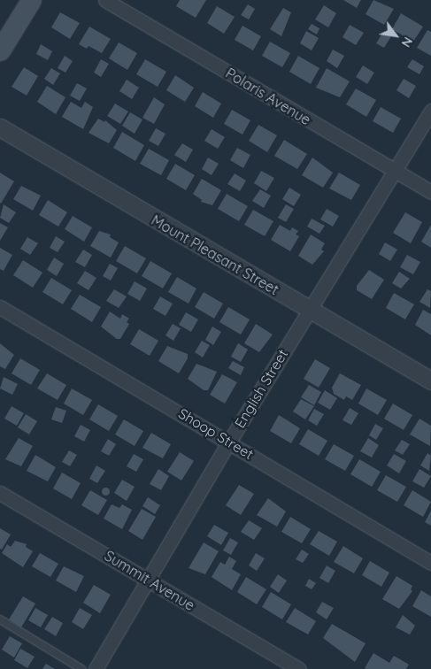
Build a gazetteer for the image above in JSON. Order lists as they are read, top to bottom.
{
  "streets": {
    "street": [
      "Polaris Avenue",
      "Mount Pleasant Street",
      "English Street",
      "Shoop Street",
      "Summit Avenue"
    ]
  },
  "crossings": [
    ["Polaris Avenue", "English Street"],
    ["Mount Pleasant Street", "English Street"],
    ["English Street", "Shoop Street"],
    ["English Street", "Summit Avenue"]
  ],
  "north": "bottom right"
}
